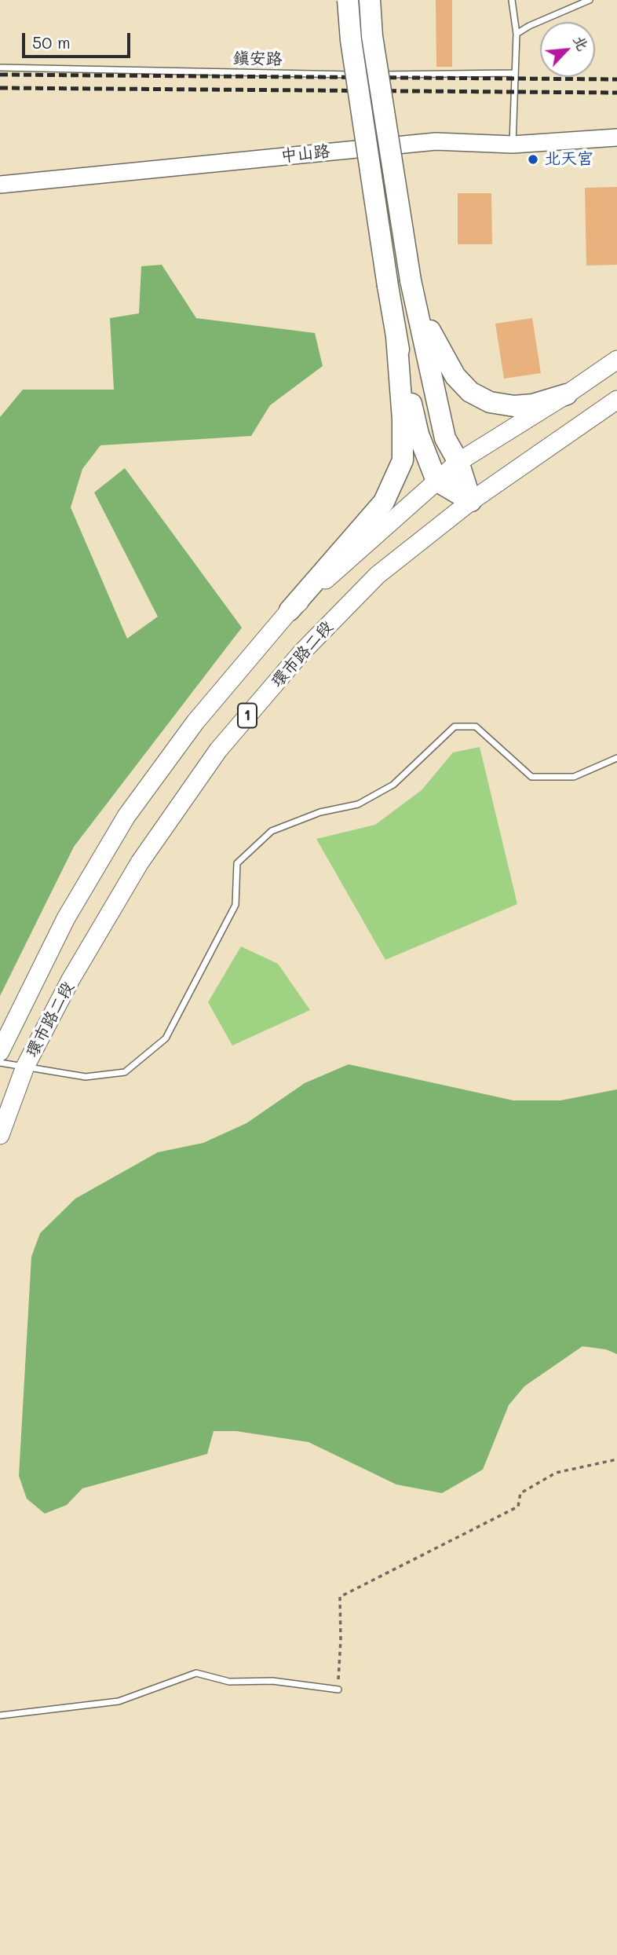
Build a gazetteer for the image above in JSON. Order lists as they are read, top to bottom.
{
  "streets": {
    "main road": ["環市路二段", "1"],
    "street": ["中山路"],
    "lane": ["鎮安路"]
  },
  "places": ["北天宮"],
  "scale_bar": "50 m",
  "north": "top right"
}
